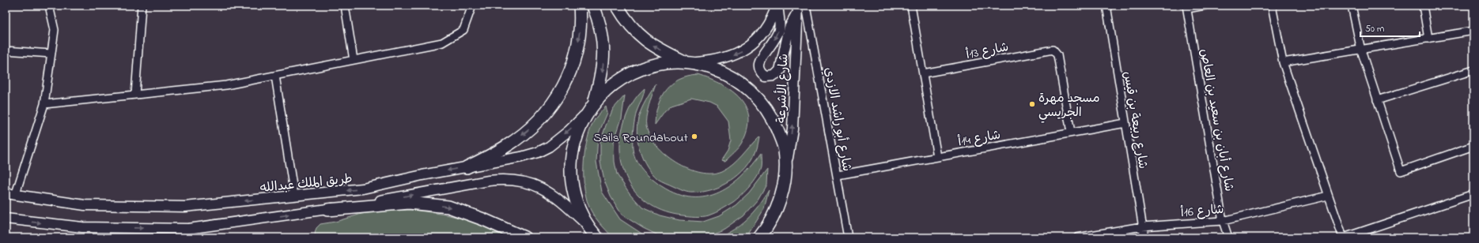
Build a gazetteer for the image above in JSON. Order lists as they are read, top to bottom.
{
  "streets": {
    "street": [
      "شارع 13أ",
      "شارع الأشرعة",
      "شارع أبو راشد الازدي",
      "شارع ربيعة بن قيس",
      "شارع أبان بن سعيد بن العاص",
      "شارع 14أ",
      "طريق الملك عبدالله",
      "شارع 16أ"
    ]
  },
  "crossings": [
    ["شارع 13أ", "شارع 14أ"],
    ["شارع أبو راشد الازدي", "شارع 14أ"],
    ["شارع ربيعة بن قيس", "شارع 14أ"],
    ["شارع ربيعة بن قيس", "شارع 16أ"],
    ["شارع أبان بن سعيد بن العاص", "شارع 16أ"]
  ],
  "one_way": ["شارع الأشرعة"],
  "places": ["مسجد مهرة الجريسي", "Sails Roundabout"],
  "scale_bar": "50 m"
}
